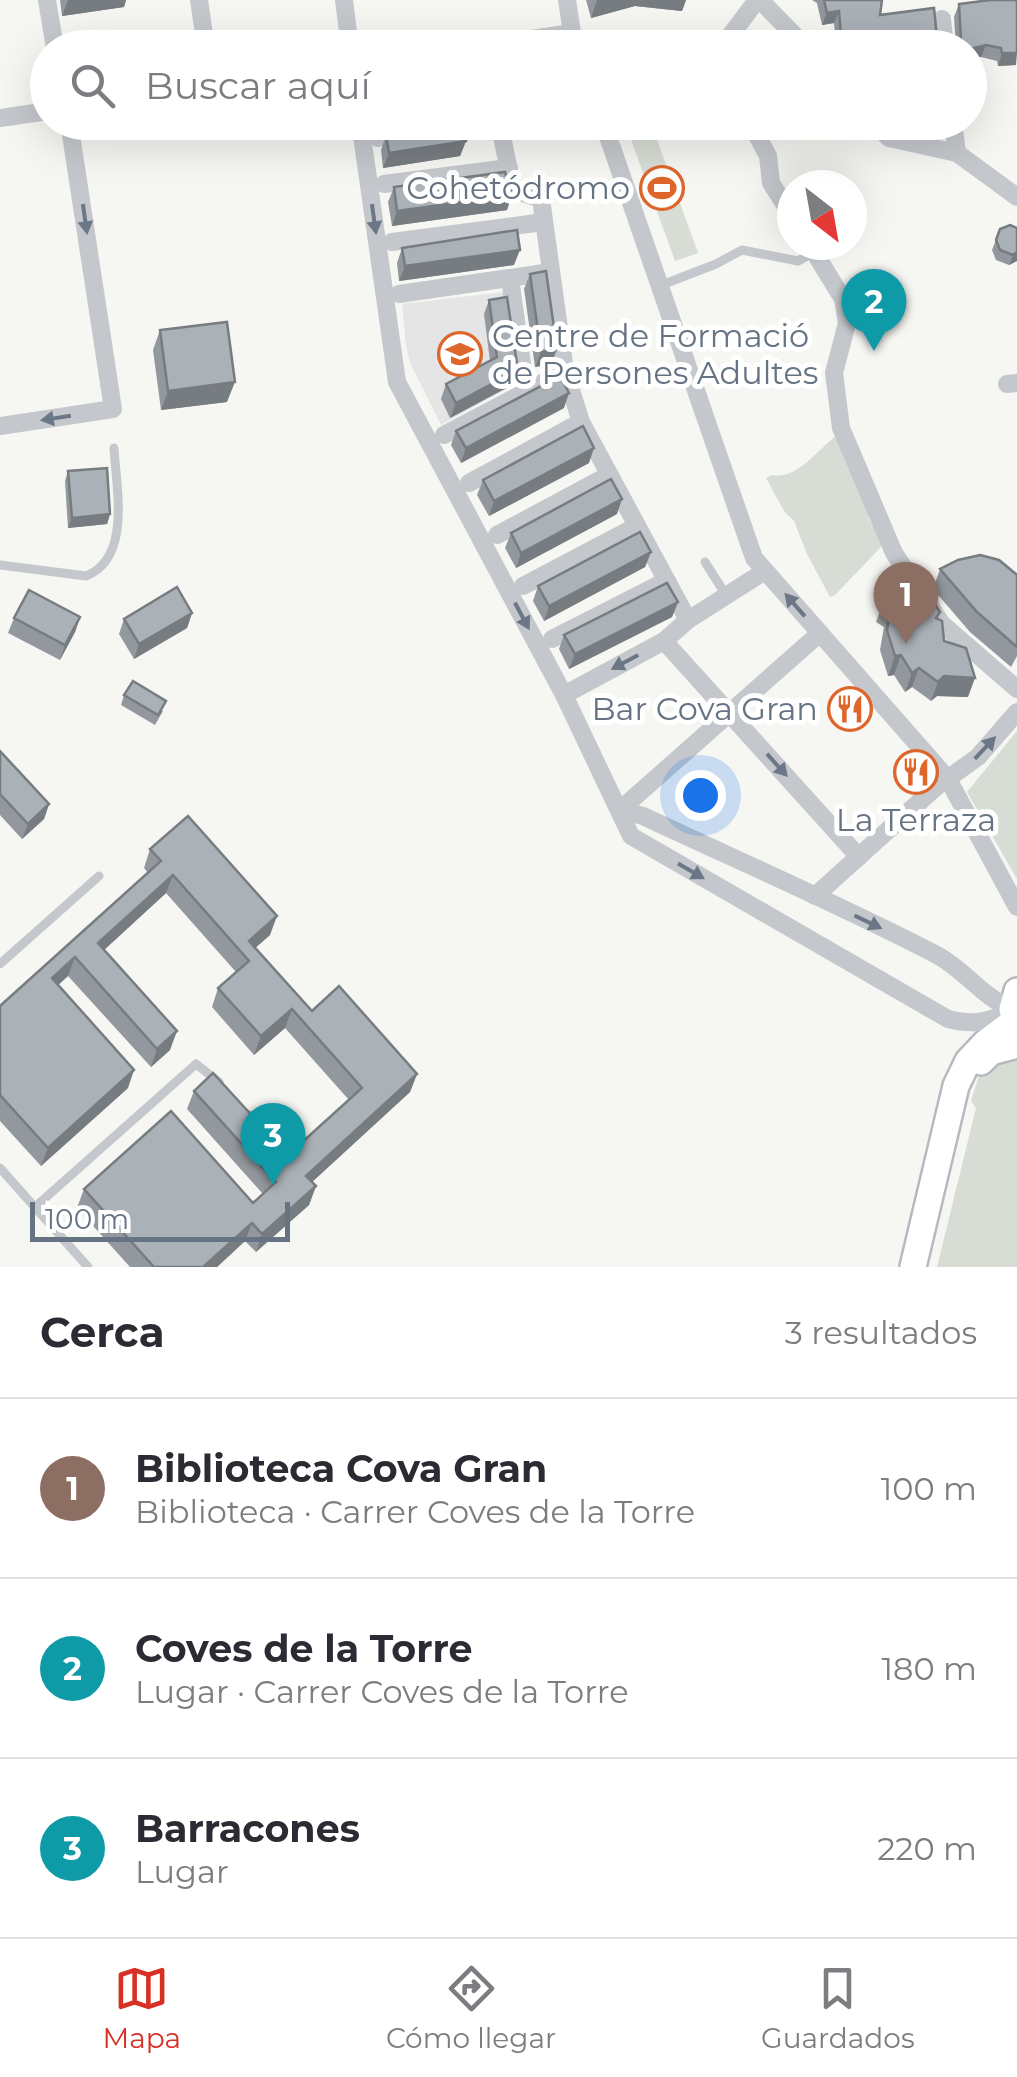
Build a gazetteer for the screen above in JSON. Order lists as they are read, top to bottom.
{
  "places": {
    "sports": ["Cohetódromo"],
    "school or university": ["Centre de Formació de Persones Adultes"],
    "restaurant": ["Bar Cova Gran", "La Terraza"]
  },
  "scale_bar": "100 m",
  "north": "bottom right",
  "page": {
    "search": "Buscar aquí",
    "pins": ["2", "1", "3"],
    "scale": "100 m",
    "heading": ["Cerca", "3 resultados"],
    "list": [
      {
        "mark": "1",
        "name": "Biblioteca Cova Gran",
        "note": "Biblioteca · Carrer Coves de la Torre",
        "value": "100 m"
      },
      {
        "mark": "2",
        "name": "Coves de la Torre",
        "note": "Lugar · Carrer Coves de la Torre",
        "value": "180 m"
      },
      {
        "mark": "3",
        "name": "Barracones",
        "note": "Lugar",
        "value": "220 m"
      }
    ],
    "nav": ["Mapa", "Cómo llegar", "Guardados"]
  }
}
